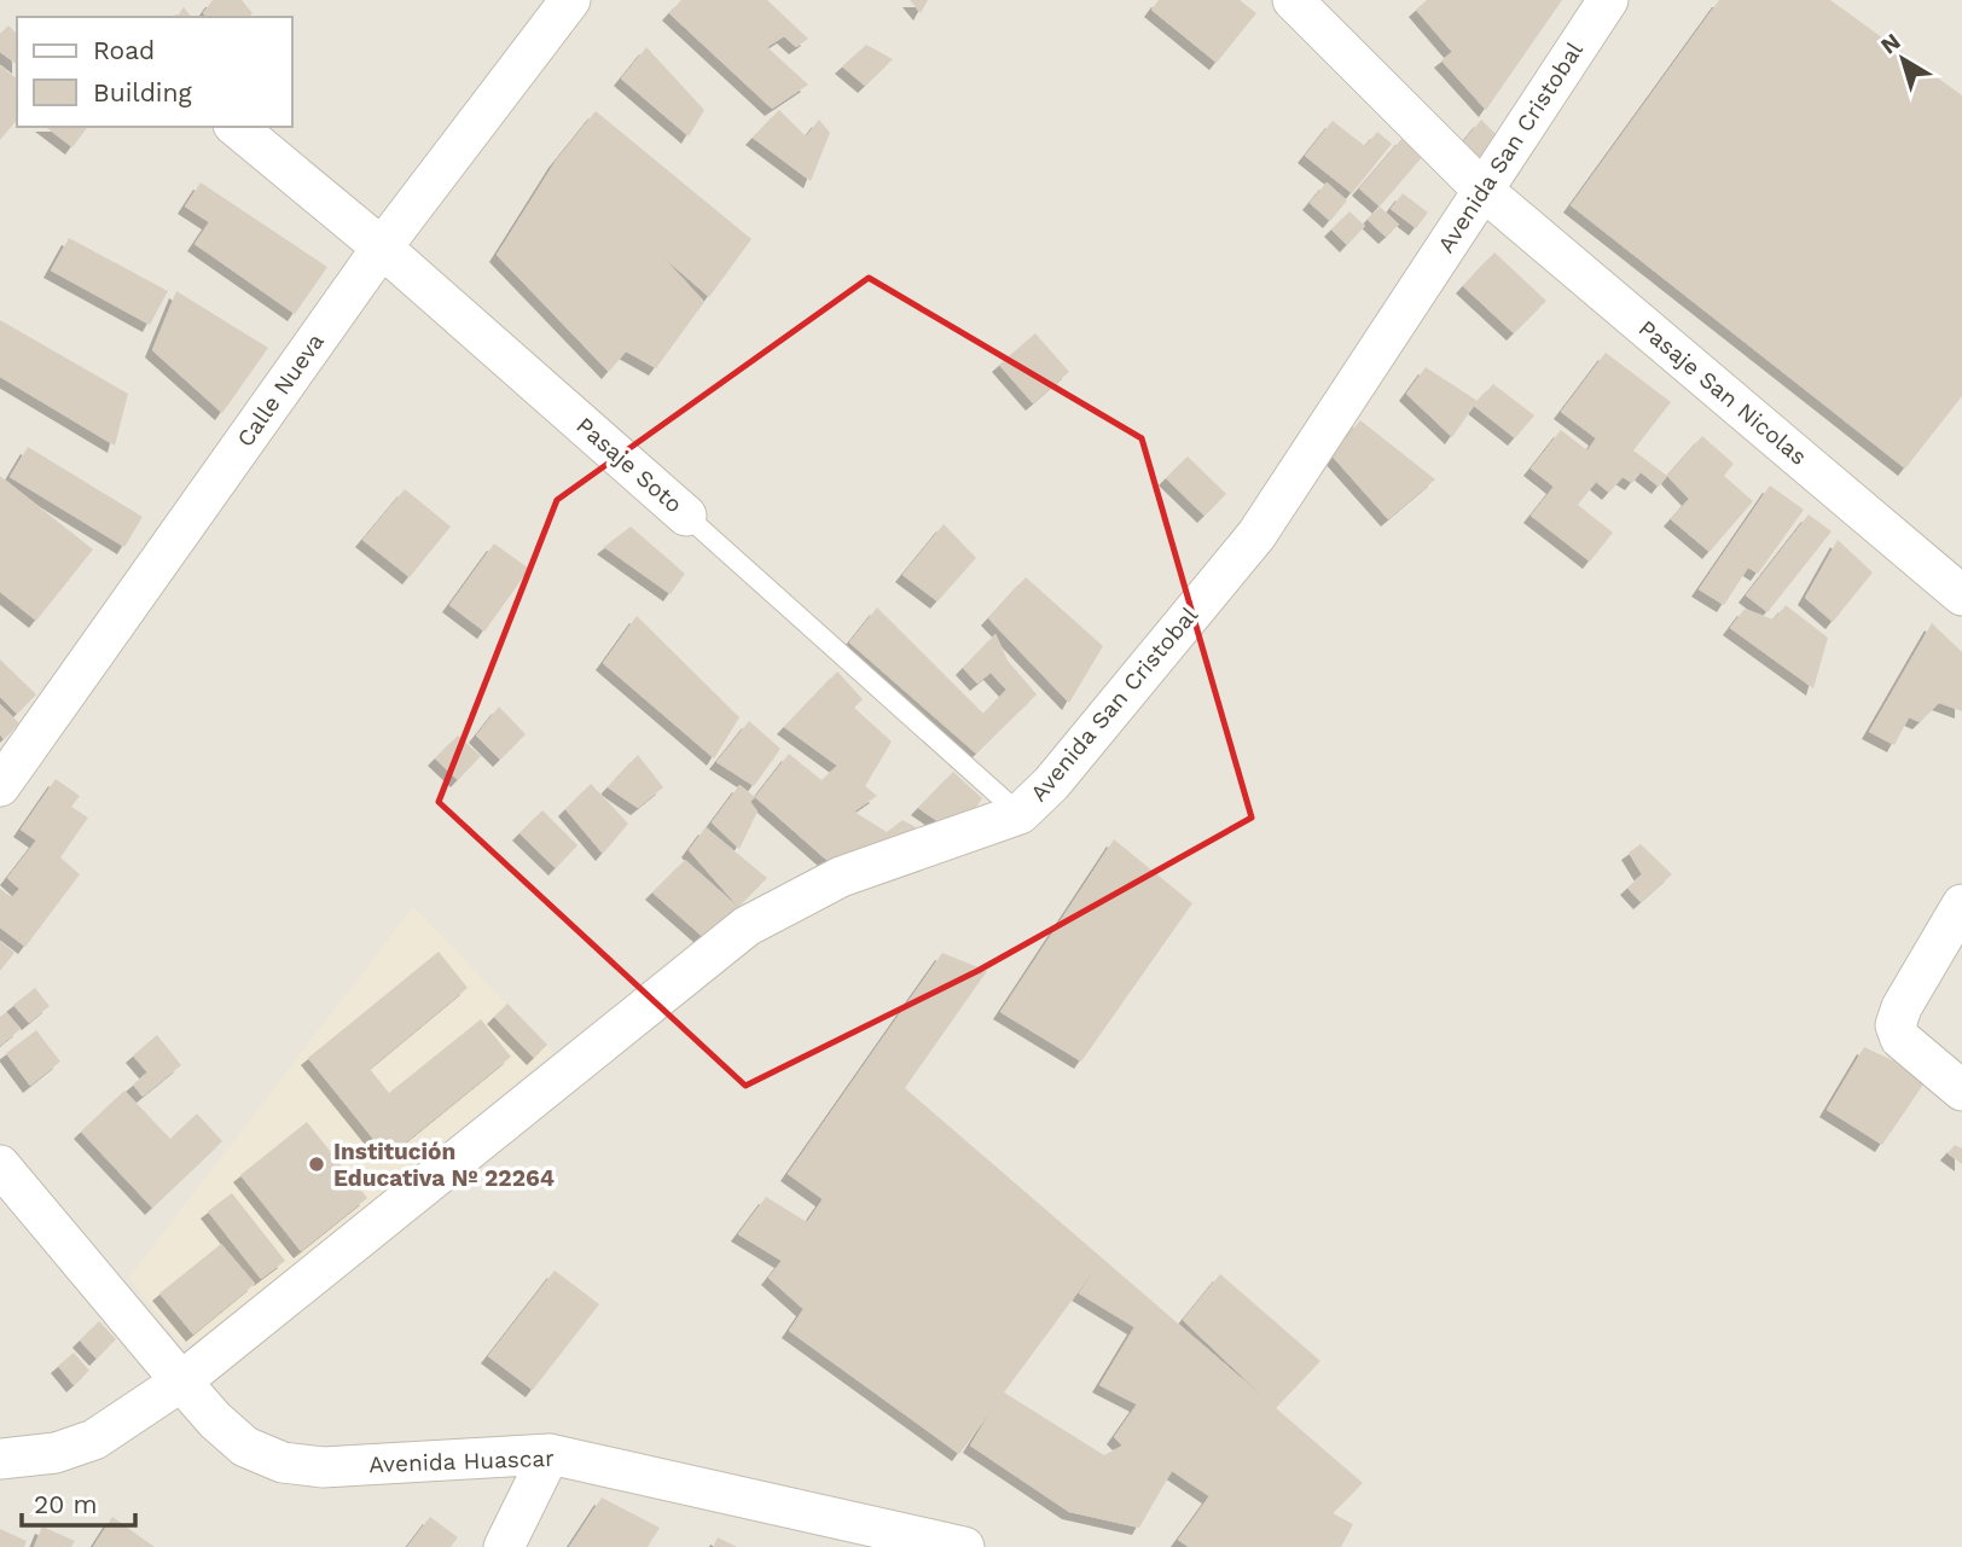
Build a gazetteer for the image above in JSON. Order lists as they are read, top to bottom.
{
  "streets": {
    "street": [
      "Avenida San Cristobal",
      "Calle Nueva",
      "Pasaje San Nicolas",
      "Pasaje Soto",
      "Avenida Huascar"
    ]
  },
  "crossings": [
    ["Avenida San Cristobal", "Pasaje San Nicolas"],
    ["Avenida San Cristobal", "Pasaje Soto"],
    ["Avenida San Cristobal", "Avenida Huascar"],
    ["Calle Nueva", "Pasaje Soto"]
  ],
  "places": ["Institución Educativa Nº 22264"],
  "legend": ["Road", "Building"],
  "scale_bar": "20 m",
  "north": "top left"
}
